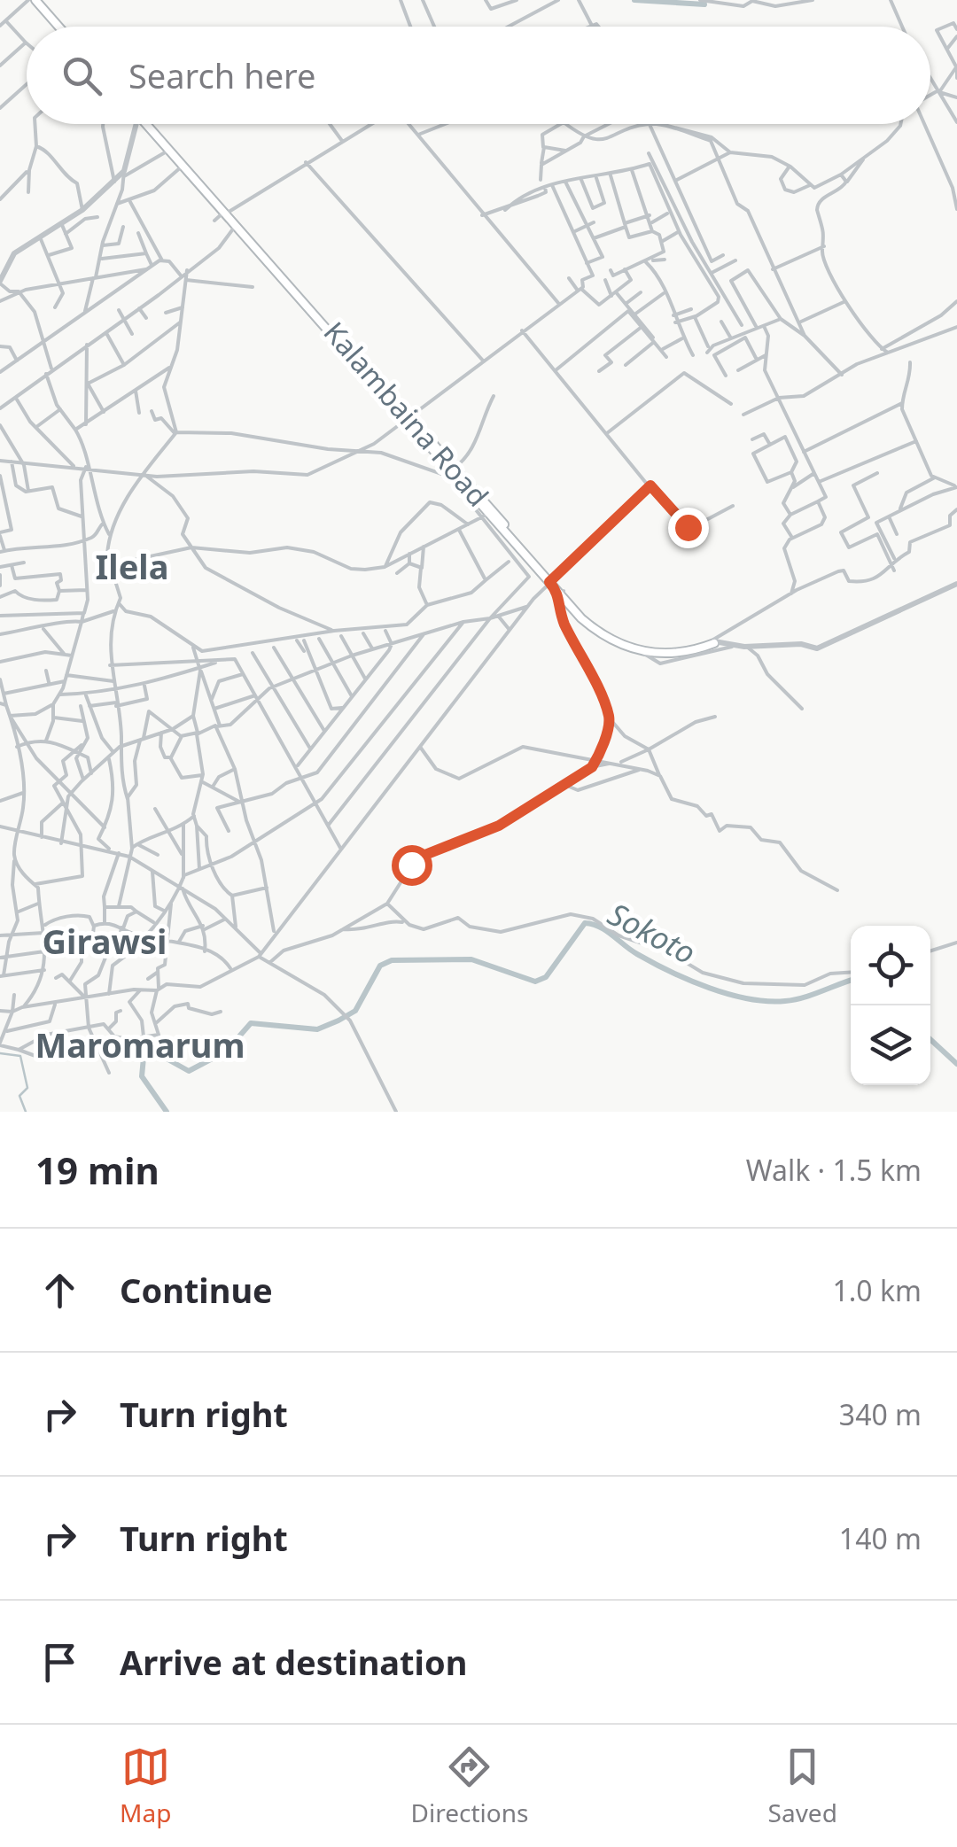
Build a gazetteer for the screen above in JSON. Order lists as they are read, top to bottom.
{
  "streets": {
    "main road": ["Kalambaina Road"]
  },
  "districts": ["Ilela", "Girawsi", "Maromarum"],
  "water": ["Sokoto"],
  "page": {
    "search": "Search here",
    "heading": ["19 min", "Walk · 1.5 km"],
    "list": [
      ["Continue", "1.0 km"],
      ["Turn right", "340 m"],
      ["Turn right", "140 m"],
      "Arrive at destination"
    ],
    "nav": ["Map", "Directions", "Saved"]
  }
}
